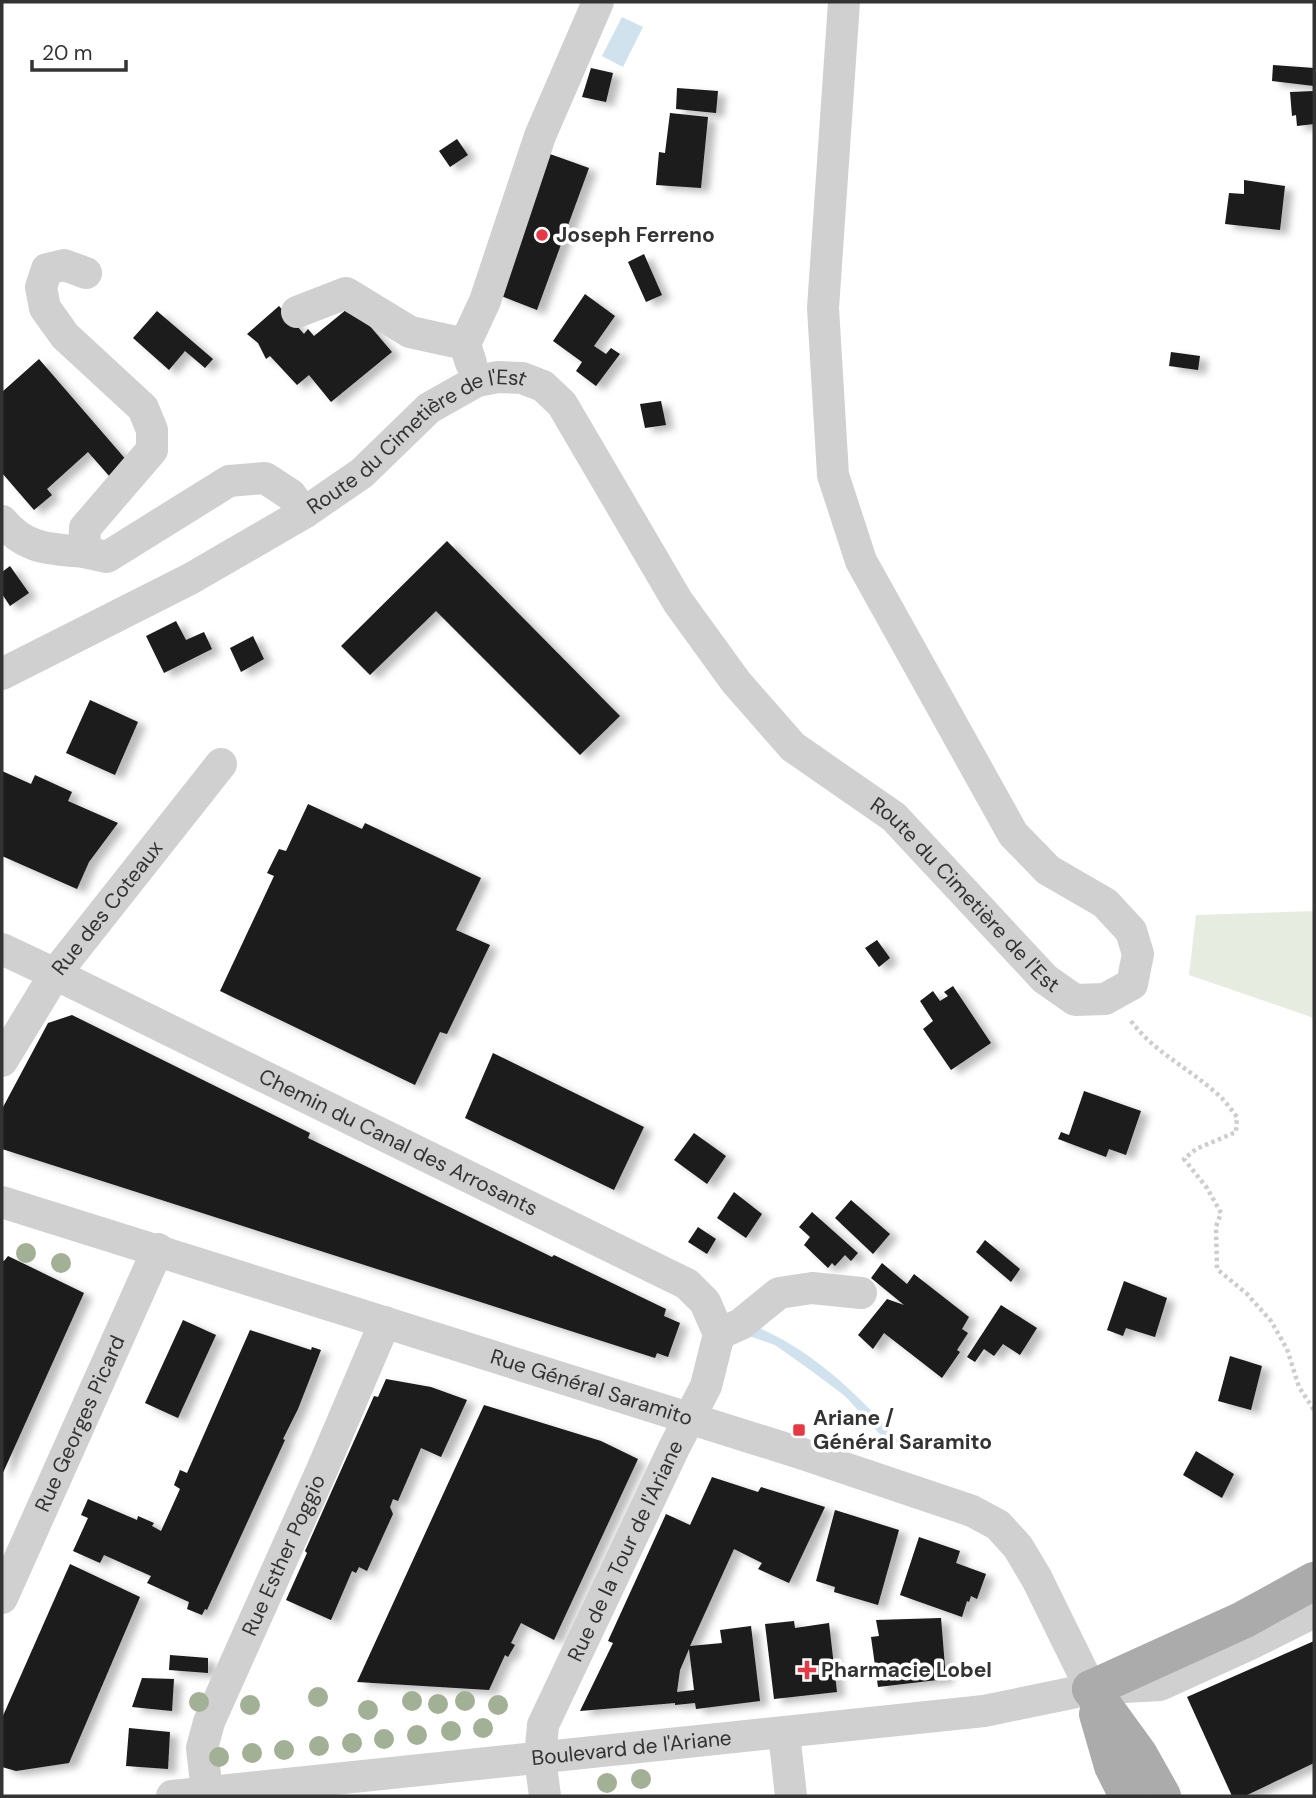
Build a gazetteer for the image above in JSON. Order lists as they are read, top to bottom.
{
  "streets": {
    "street": [
      "Route du Cimetière de l'Est",
      "Rue des Coteaux",
      "Chemin du Canal des Arrosants",
      "Rue Général Saramito",
      "Rue Georges Picard",
      "Rue de la Tour de l'Ariane",
      "Rue Esther Poggio",
      "Boulevard de l'Ariane"
    ]
  },
  "crossings": [
    ["Rue des Coteaux", "Chemin du Canal des Arrosants"],
    ["Chemin du Canal des Arrosants", "Rue de la Tour de l'Ariane"],
    ["Rue Général Saramito", "Rue Georges Picard"],
    ["Rue Général Saramito", "Rue de la Tour de l'Ariane"],
    ["Rue Général Saramito", "Rue Esther Poggio"],
    ["Rue Général Saramito", "Boulevard de l'Ariane"],
    ["Rue de la Tour de l'Ariane", "Boulevard de l'Ariane"],
    ["Rue Esther Poggio", "Boulevard de l'Ariane"]
  ],
  "places": {
    "other": ["Joseph Ferreno"],
    "transit": ["Ariane / Général Saramito"],
    "health": ["Pharmacie Lobel"]
  },
  "scale_bar": "20 m"
}
